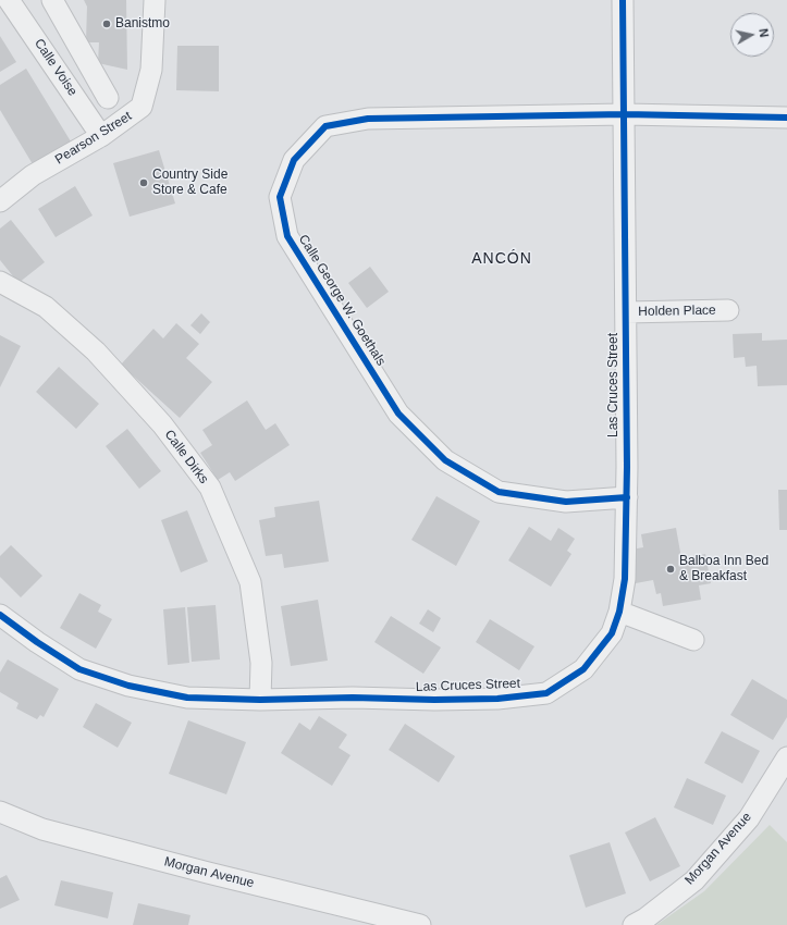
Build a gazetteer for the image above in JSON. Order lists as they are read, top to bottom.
{
  "streets": {
    "street": [
      "Calle Voise",
      "Pearson Street",
      "Calle George W. Goethals",
      "Holden Place",
      "Las Cruces Street",
      "Calle Dirks",
      "Morgan Avenue"
    ]
  },
  "crossings": [
    ["Calle Voise", "Pearson Street"],
    ["Calle George W. Goethals", "Las Cruces Street"],
    ["Holden Place", "Las Cruces Street"],
    ["Las Cruces Street", "Calle Dirks"]
  ],
  "districts": ["ANCÓN"],
  "places": ["Banistmo", "Country Side Store & Cafe", "Balboa Inn Bed & Breakfast"],
  "north": "right"
}
